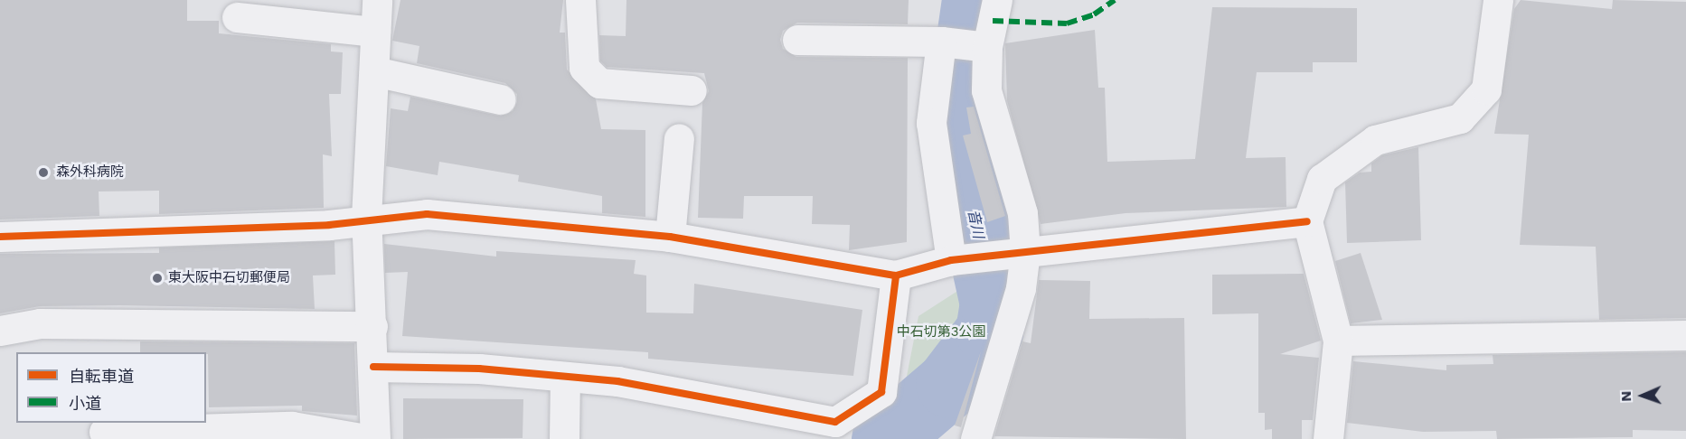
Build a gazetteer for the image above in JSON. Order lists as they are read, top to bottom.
{
  "water": ["音川"],
  "parks": ["中石切第3公園"],
  "places": ["森外科病院", "東大阪中石切郵便局"],
  "legend": ["自転車道", "小道"],
  "north": "left"
}
